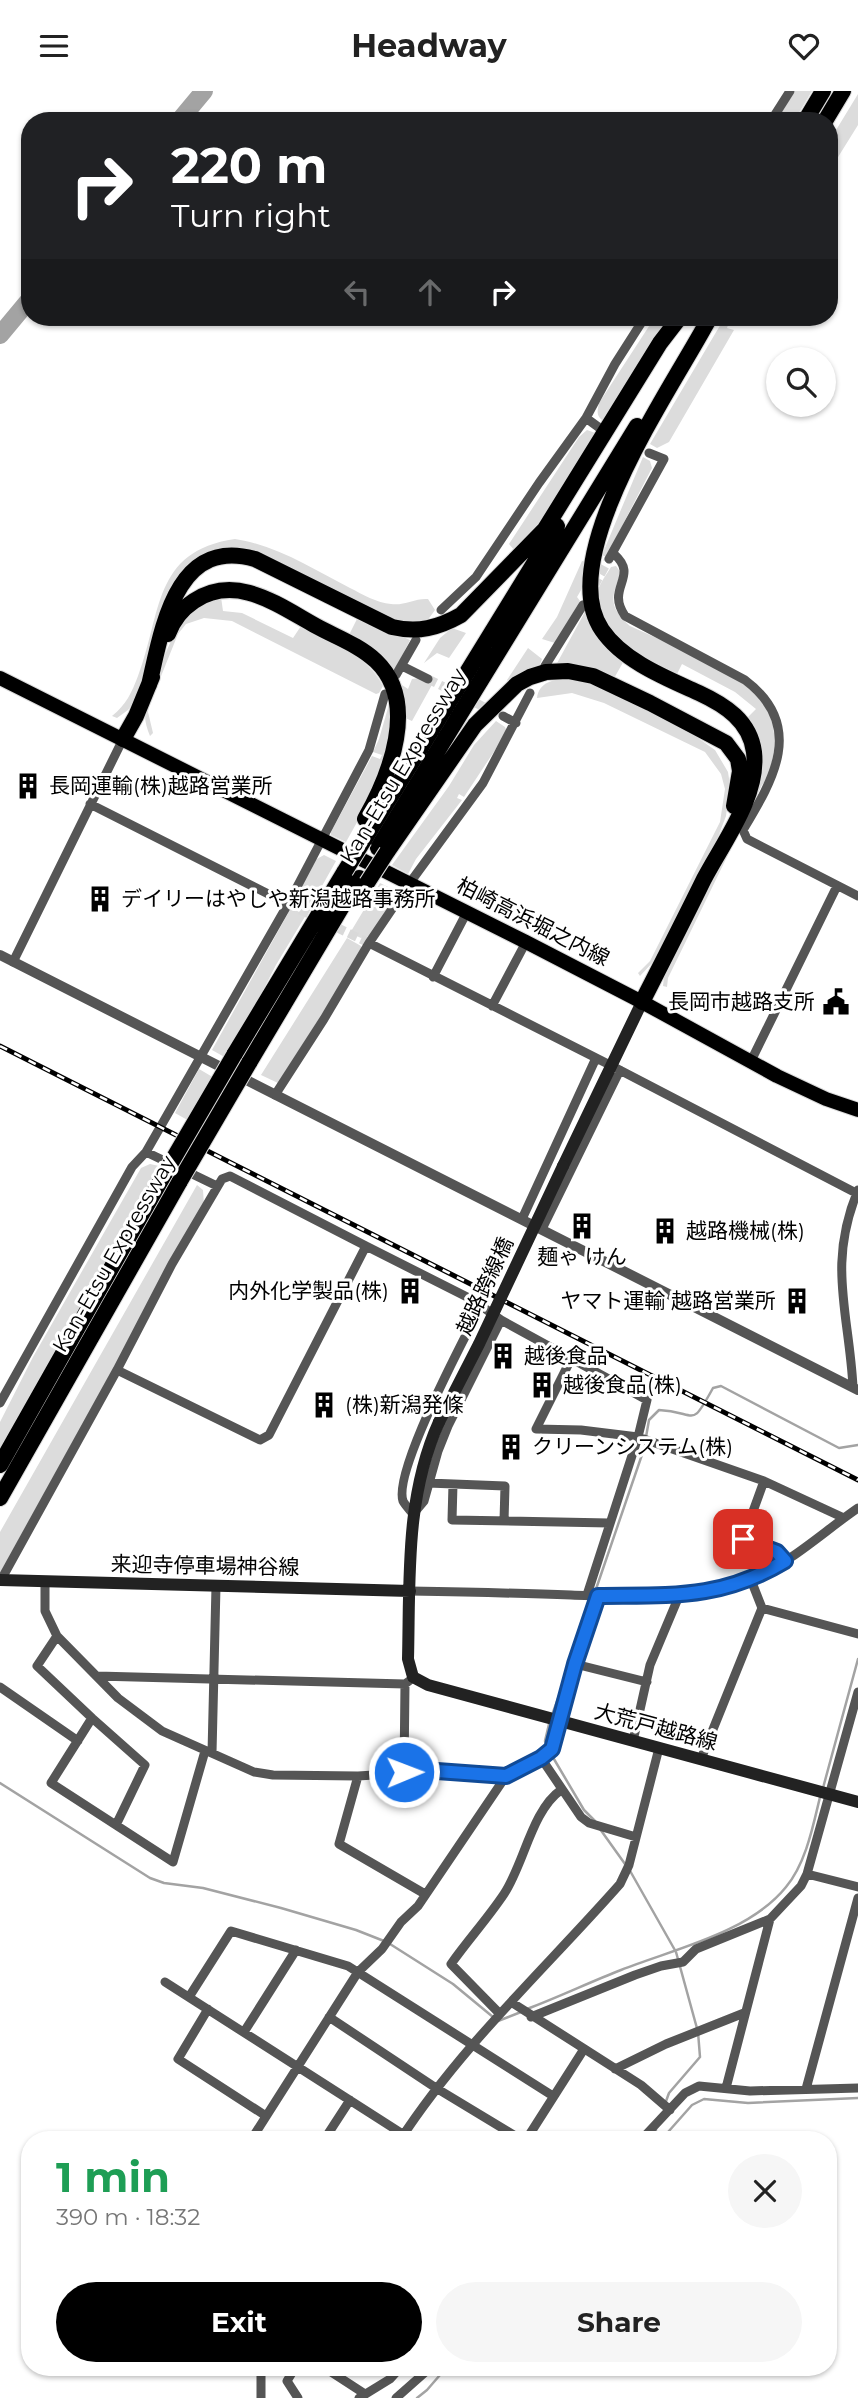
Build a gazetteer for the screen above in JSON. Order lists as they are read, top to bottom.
{
  "streets": {
    "highway": ["Kan-Etsu Expressway"],
    "main road": [
      "柏崎高浜堀之内線",
      "越路跨線橋",
      "来迎寺停車場神谷線",
      "大荒戸越路線"
    ]
  },
  "places": {
    "building": [
      "長岡運輸(株)越路営業所",
      "デイリーはやしや新潟越路事務所",
      "麺ゃ けん",
      "越路機械(株)",
      "内外化学製品(株)",
      "ヤマト運輸 越路営業所",
      "越後食品",
      "越後食品(株)",
      "(株)新潟発條",
      "クリーンシステム(株)"
    ],
    "public building": ["長岡市越路支所"]
  },
  "page": {
    "header": "Headway",
    "turn": ["220 m", "Turn right"],
    "heading": ["1 min", "390 m · 18:32"],
    "buttons": ["Exit", "Share"]
  }
}
